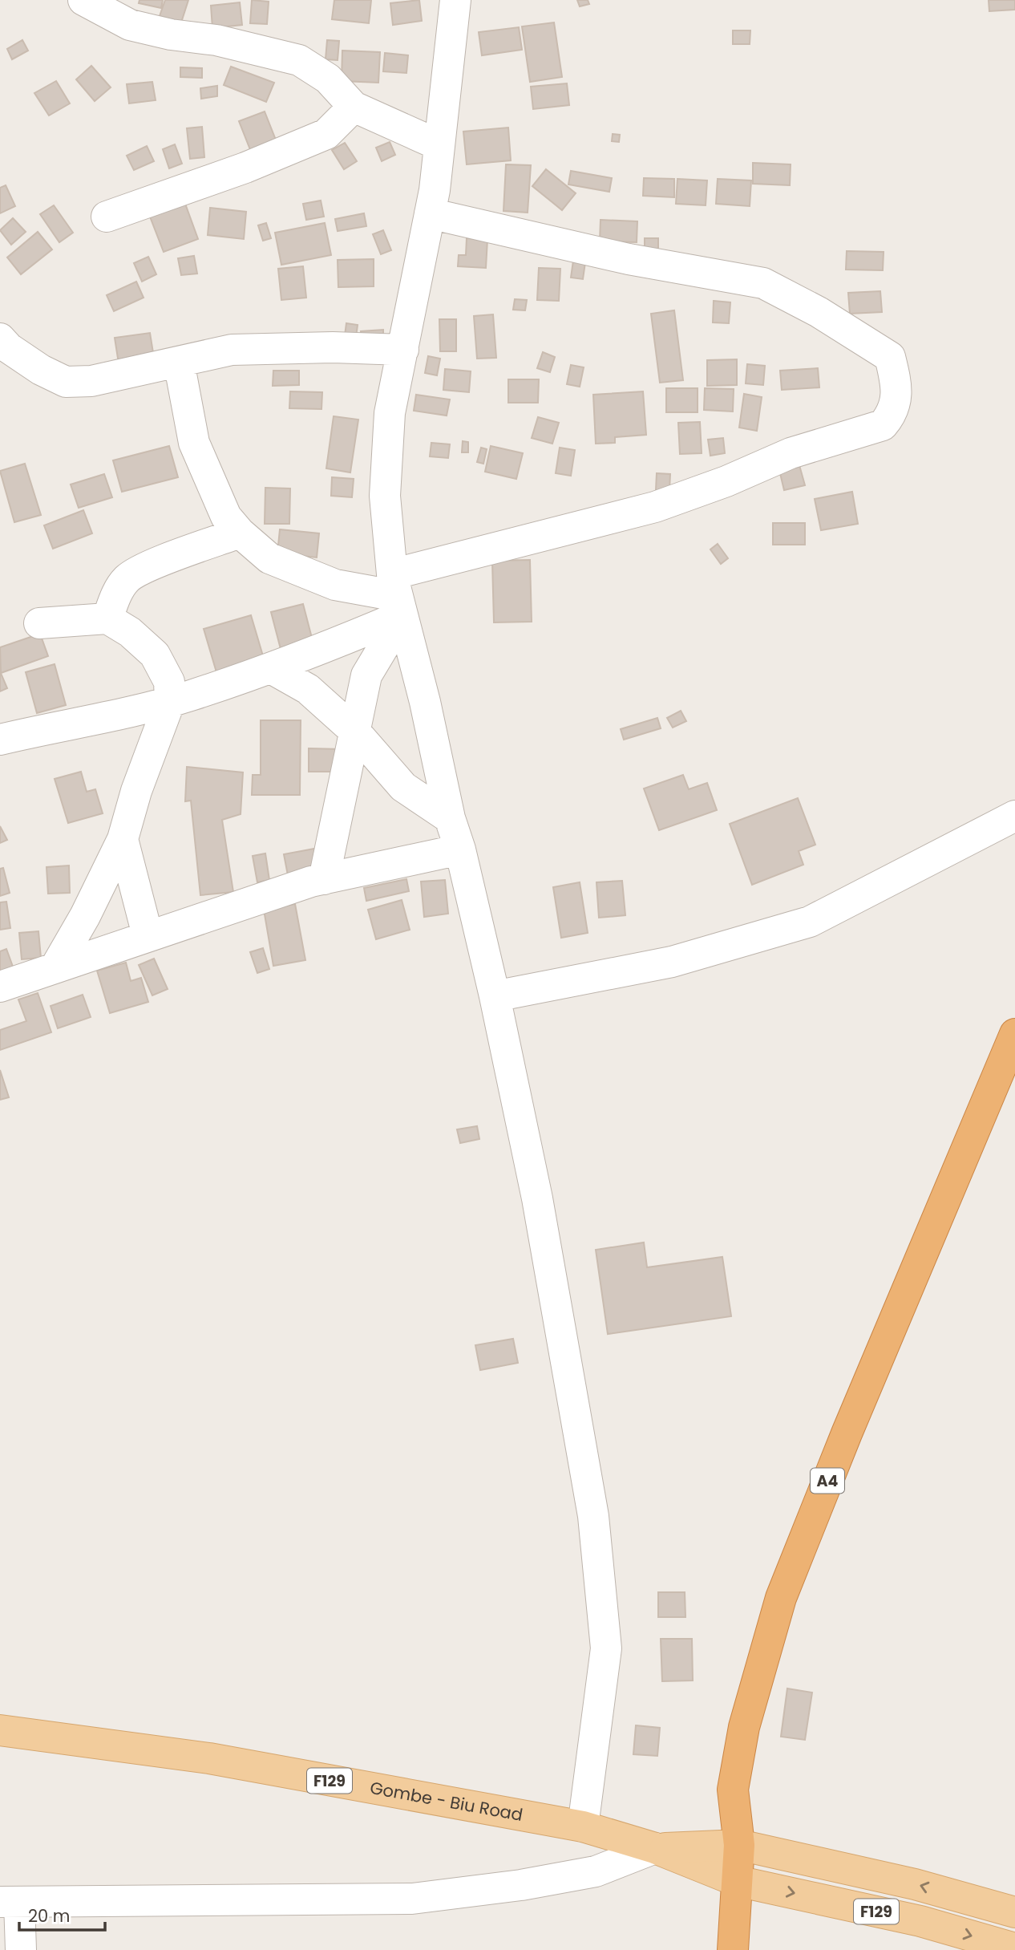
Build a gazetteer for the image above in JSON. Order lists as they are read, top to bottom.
{
  "streets": {
    "highway": ["A4"],
    "main road": ["F129", "Gombe - Biu Road"]
  },
  "crossings": [
    ["A4", "F129"],
    ["A4", "Gombe - Biu Road"],
    ["F129", "Gombe - Biu Road"]
  ],
  "scale_bar": "20 m"
}
